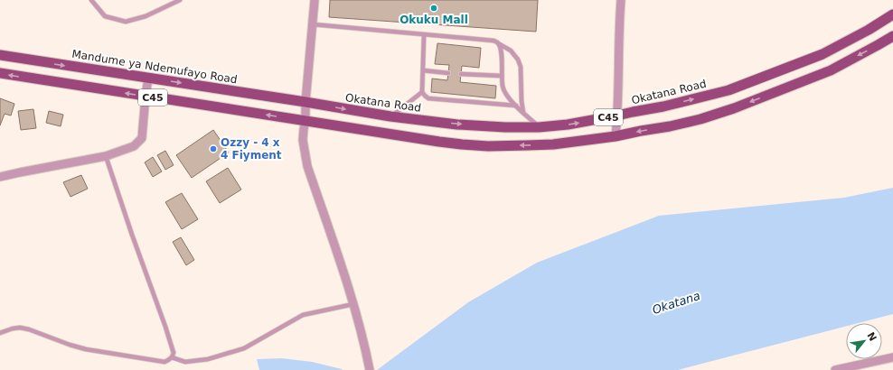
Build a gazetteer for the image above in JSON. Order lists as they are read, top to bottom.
{
  "streets": {
    "main road": ["Mandume ya Ndemufayo Road", "Okatana Road", "C45"]
  },
  "crossings": [
    ["Mandume ya Ndemufayo Road", "Okatana Road"]
  ],
  "water": ["Okatana"],
  "places": ["Okuku Mall", "Ozzy - 4 x 4 Fiyment"],
  "north": "top right"
}
